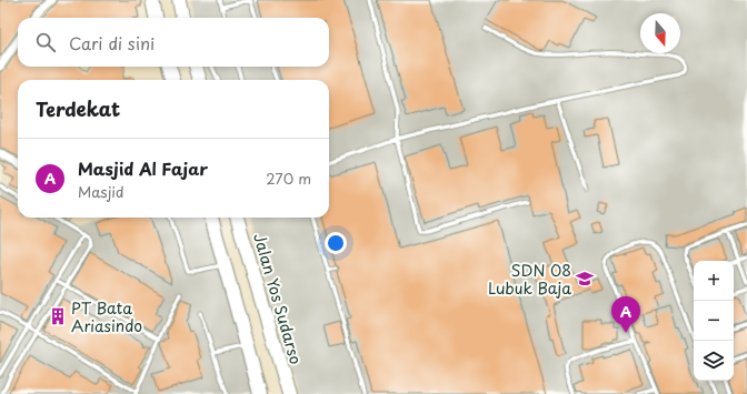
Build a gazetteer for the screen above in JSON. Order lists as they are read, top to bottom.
{
  "streets": {
    "main road": ["Jalan Yos Sudarso"]
  },
  "places": {
    "school or university": ["SDN 08 Lubuk Baja"],
    "building": ["PT Bata Ariasindo"]
  },
  "north": "bottom",
  "page": {
    "search": "Cari di sini",
    "heading": "Terdekat",
    "list": [
      {
        "mark": "A",
        "name": "Masjid Al Fajar",
        "note": "Masjid",
        "value": "270 m"
      }
    ],
    "map_buttons": ["+", "−"],
    "pins": "A"
  }
}
